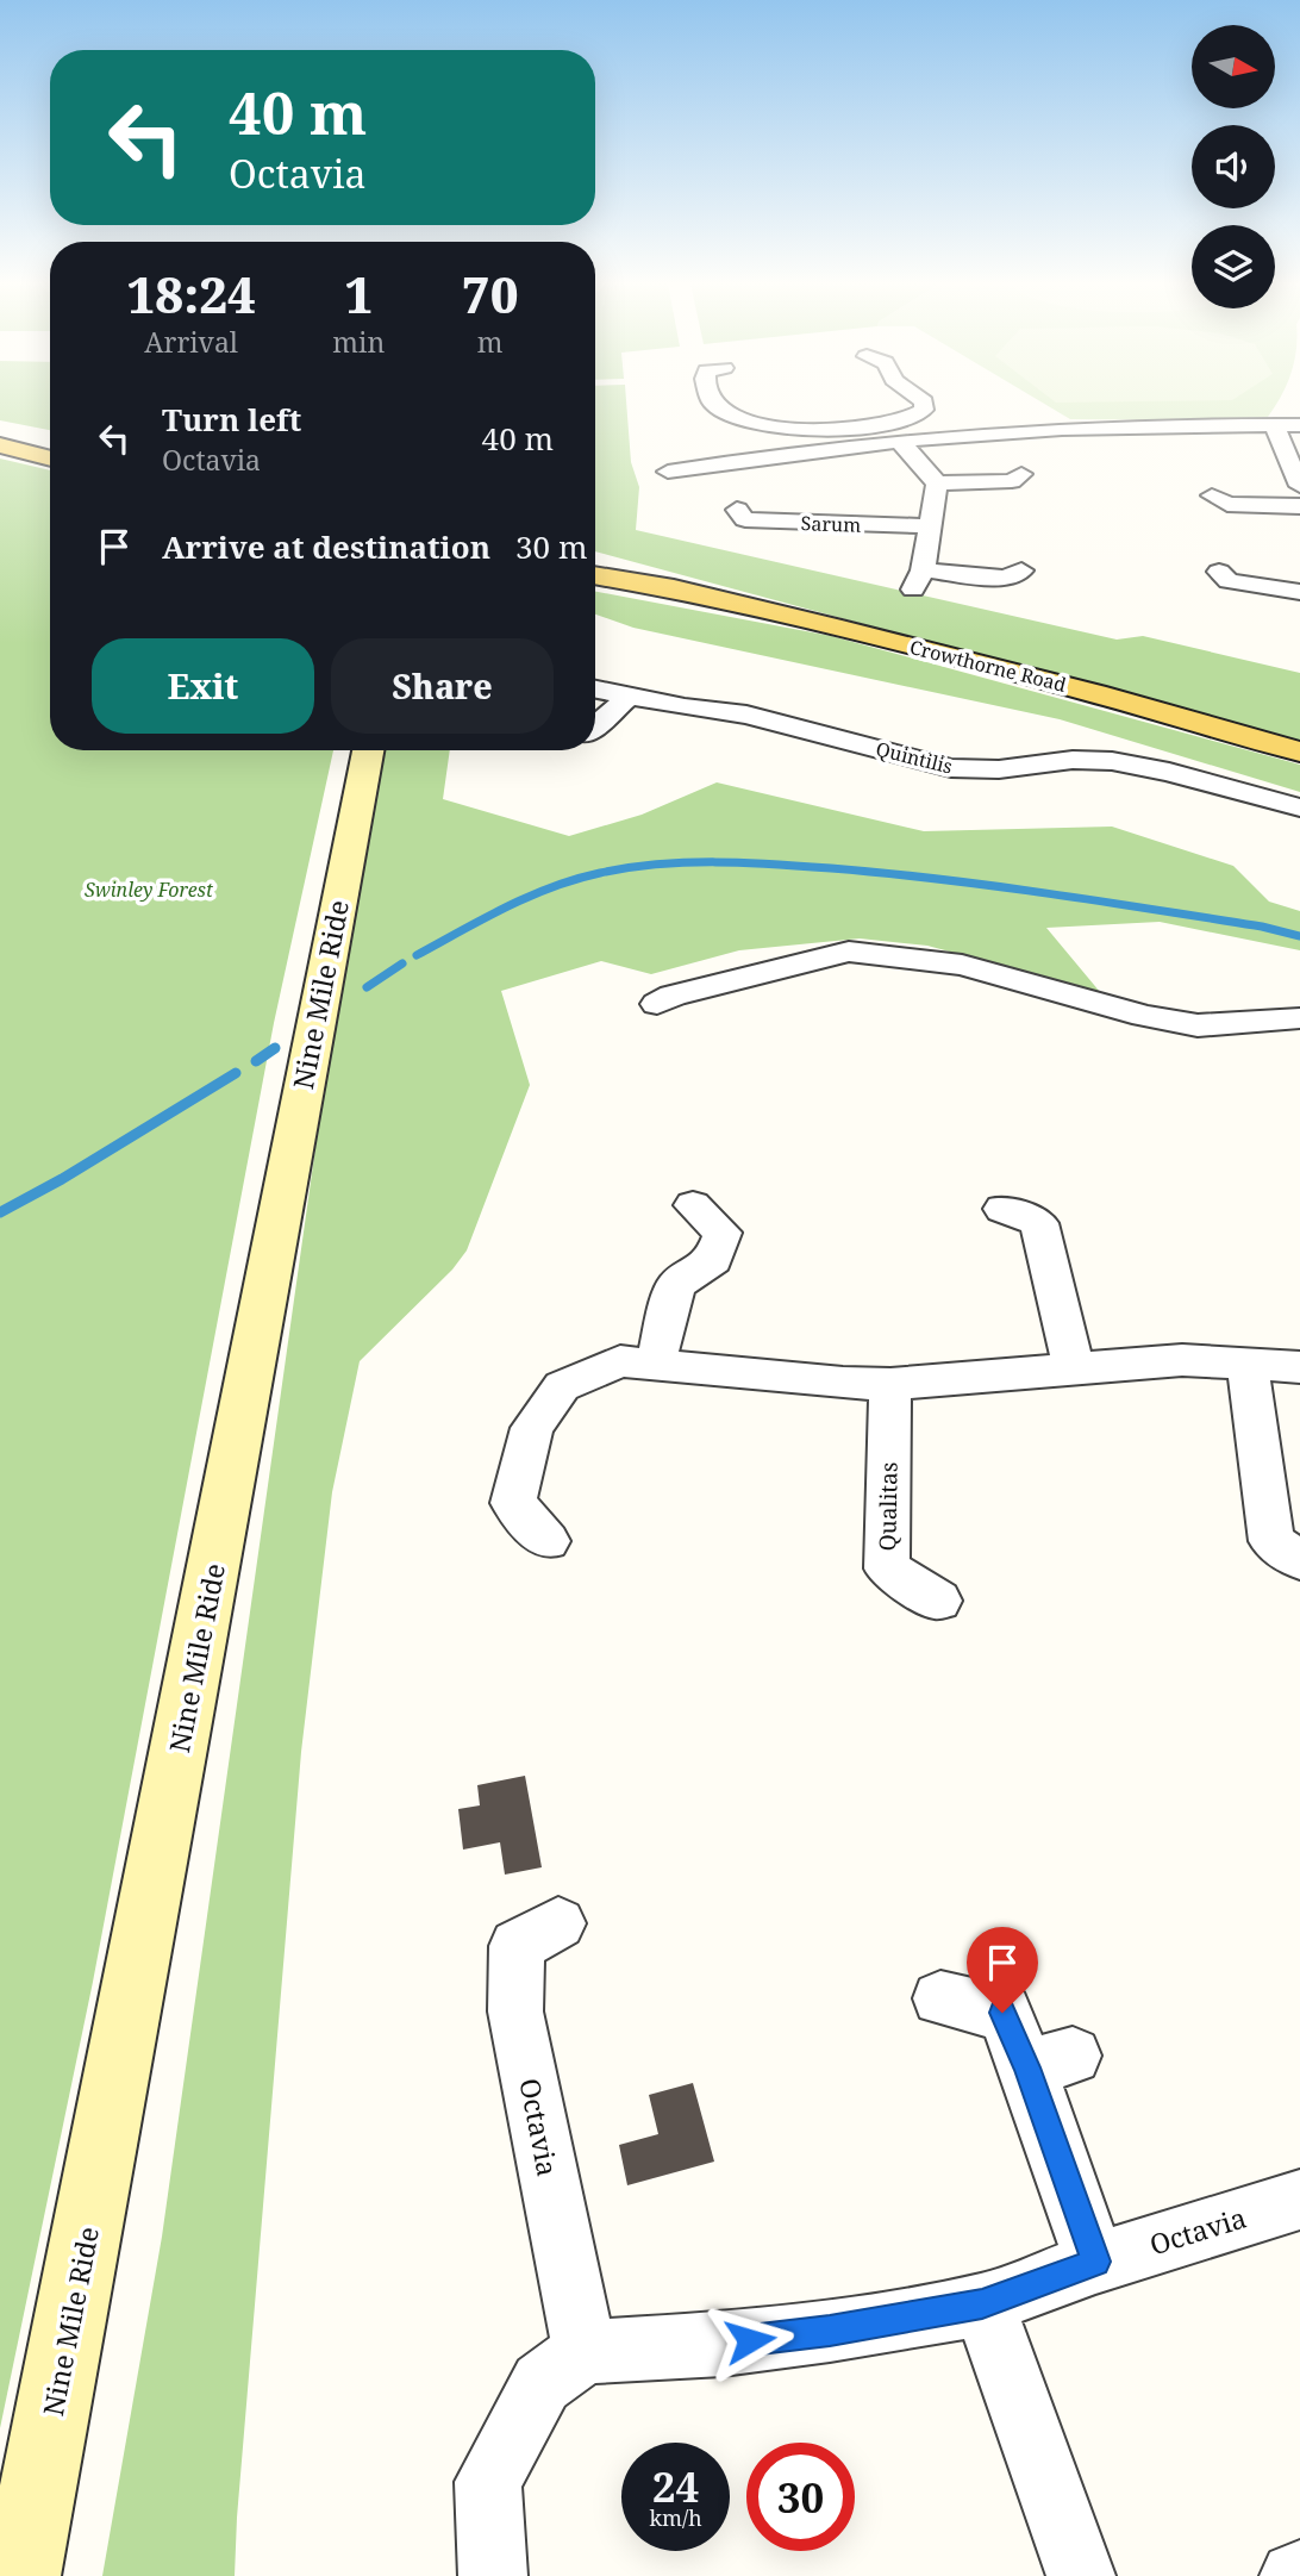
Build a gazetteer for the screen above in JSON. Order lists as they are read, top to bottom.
{
  "streets": {
    "main road": ["Crowthorne Road", "Nine Mile Ride"],
    "street": [
      "Sarum",
      "Quintilis",
      "Qualitas",
      "Octavia"
    ]
  },
  "parks": ["Swinley Forest"],
  "north": "right",
  "page": {
    "turn": ["40 m", "Octavia"],
    "eta": [
      "18:24",
      "Arrival",
      "1",
      "min",
      "70",
      "m"
    ],
    "list": [
      {
        "name": "Turn left",
        "note": "Octavia",
        "value": "40 m"
      },
      {
        "name": "Arrive at destination",
        "value": "30 m"
      }
    ],
    "buttons": ["Exit", "Share"],
    "speed": "24 km/h",
    "limit": "30"
  }
}
